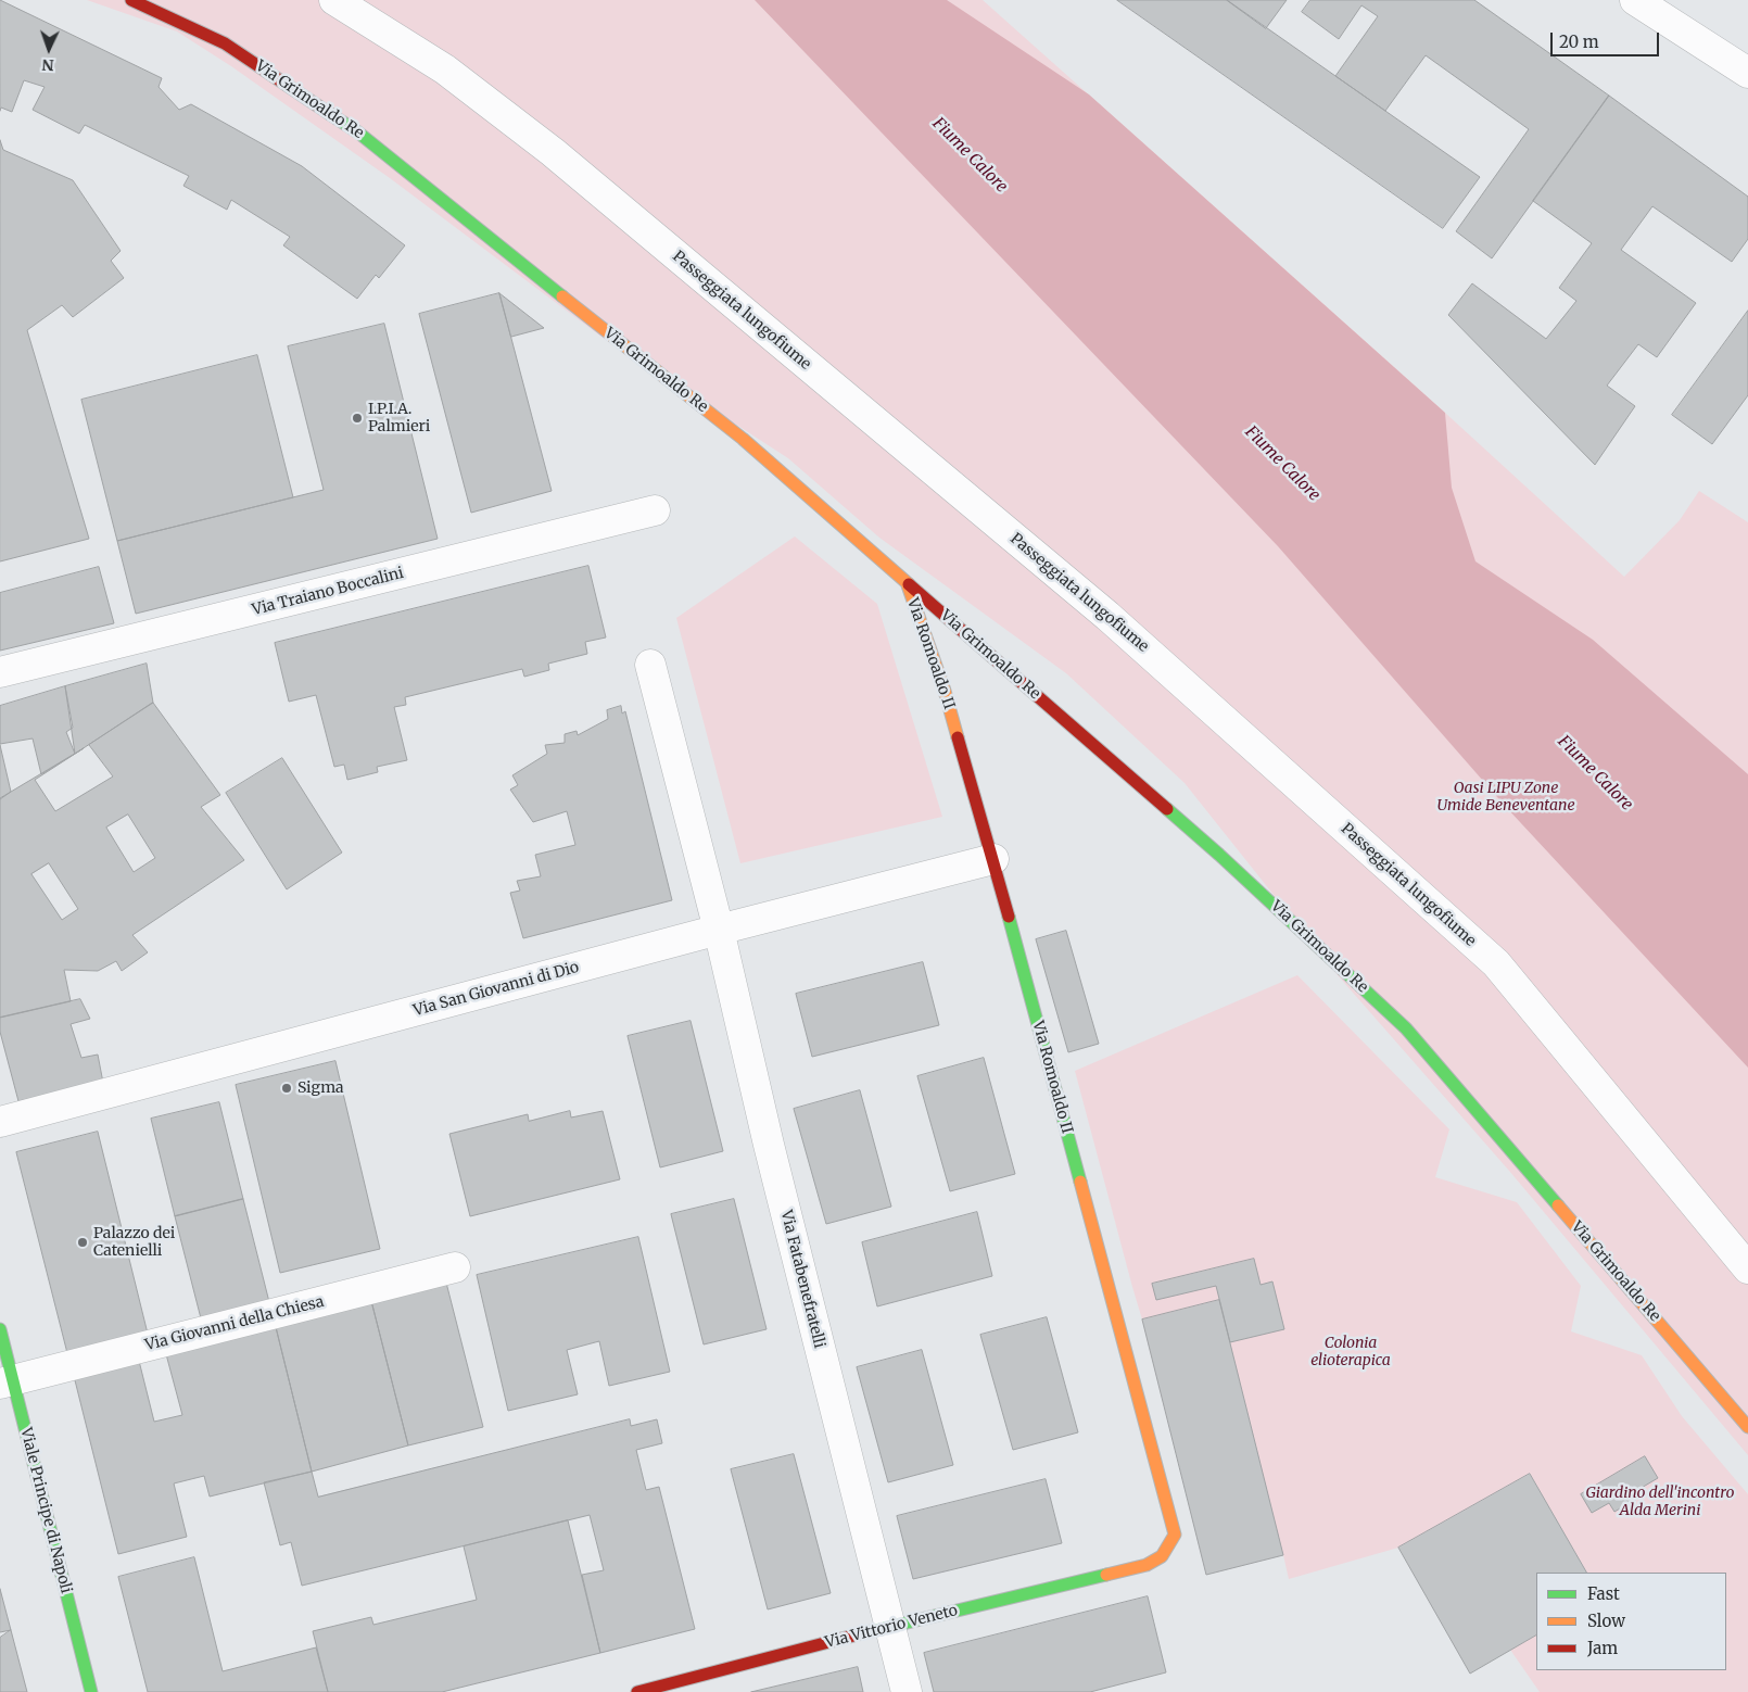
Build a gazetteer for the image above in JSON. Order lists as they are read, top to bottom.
{
  "streets": {
    "main road": [
      "Via Grimoaldo Re",
      "Via Romoaldo II",
      "Viale Principe di Napoli",
      "Via Vittorio Veneto"
    ],
    "street": [
      "Passeggiata lungofiume",
      "Via Traiano Boccalini",
      "Via San Giovanni di Dio",
      "Via Fatabenefratelli",
      "Via Giovanni della Chiesa"
    ]
  },
  "crossings": [
    ["Via Grimoaldo Re", "Via Romoaldo II"],
    ["Via Romoaldo II", "Via San Giovanni di Dio"],
    ["Via Romoaldo II", "Via Vittorio Veneto"],
    ["Via San Giovanni di Dio", "Via Fatabenefratelli"],
    ["Via Fatabenefratelli", "Via Vittorio Veneto"],
    ["Via Giovanni della Chiesa", "Viale Principe di Napoli"]
  ],
  "water": ["Fiume Calore"],
  "parks": ["Oasi LIPU Zone Umide Beneventane", "Colonia elioterapica", "Giardino dell'incontro Alda Merini"],
  "places": ["I.P.I.A. Palmieri", "Sigma", "Palazzo dei Catenielli"],
  "legend": ["Fast", "Slow", "Jam"],
  "scale_bar": "20 m",
  "north": "bottom"
}
